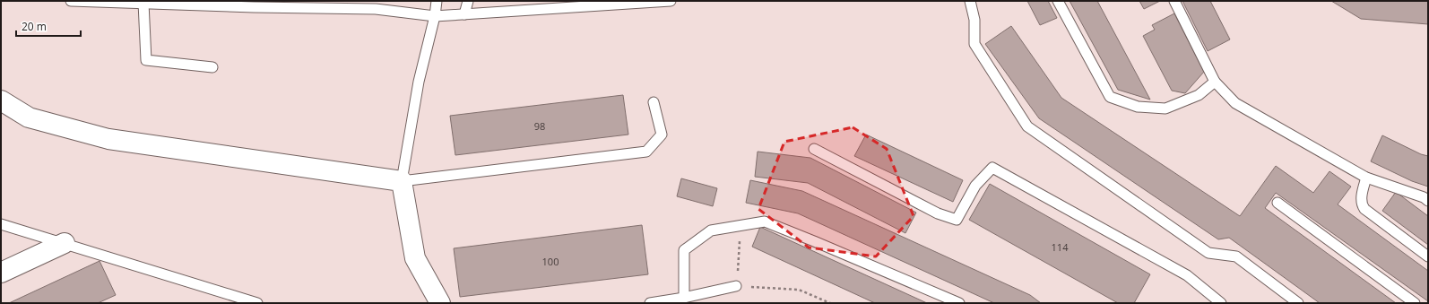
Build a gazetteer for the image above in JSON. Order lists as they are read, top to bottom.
{
  "house_numbers": ["98", "114", "100"],
  "scale_bar": "20 m"
}
